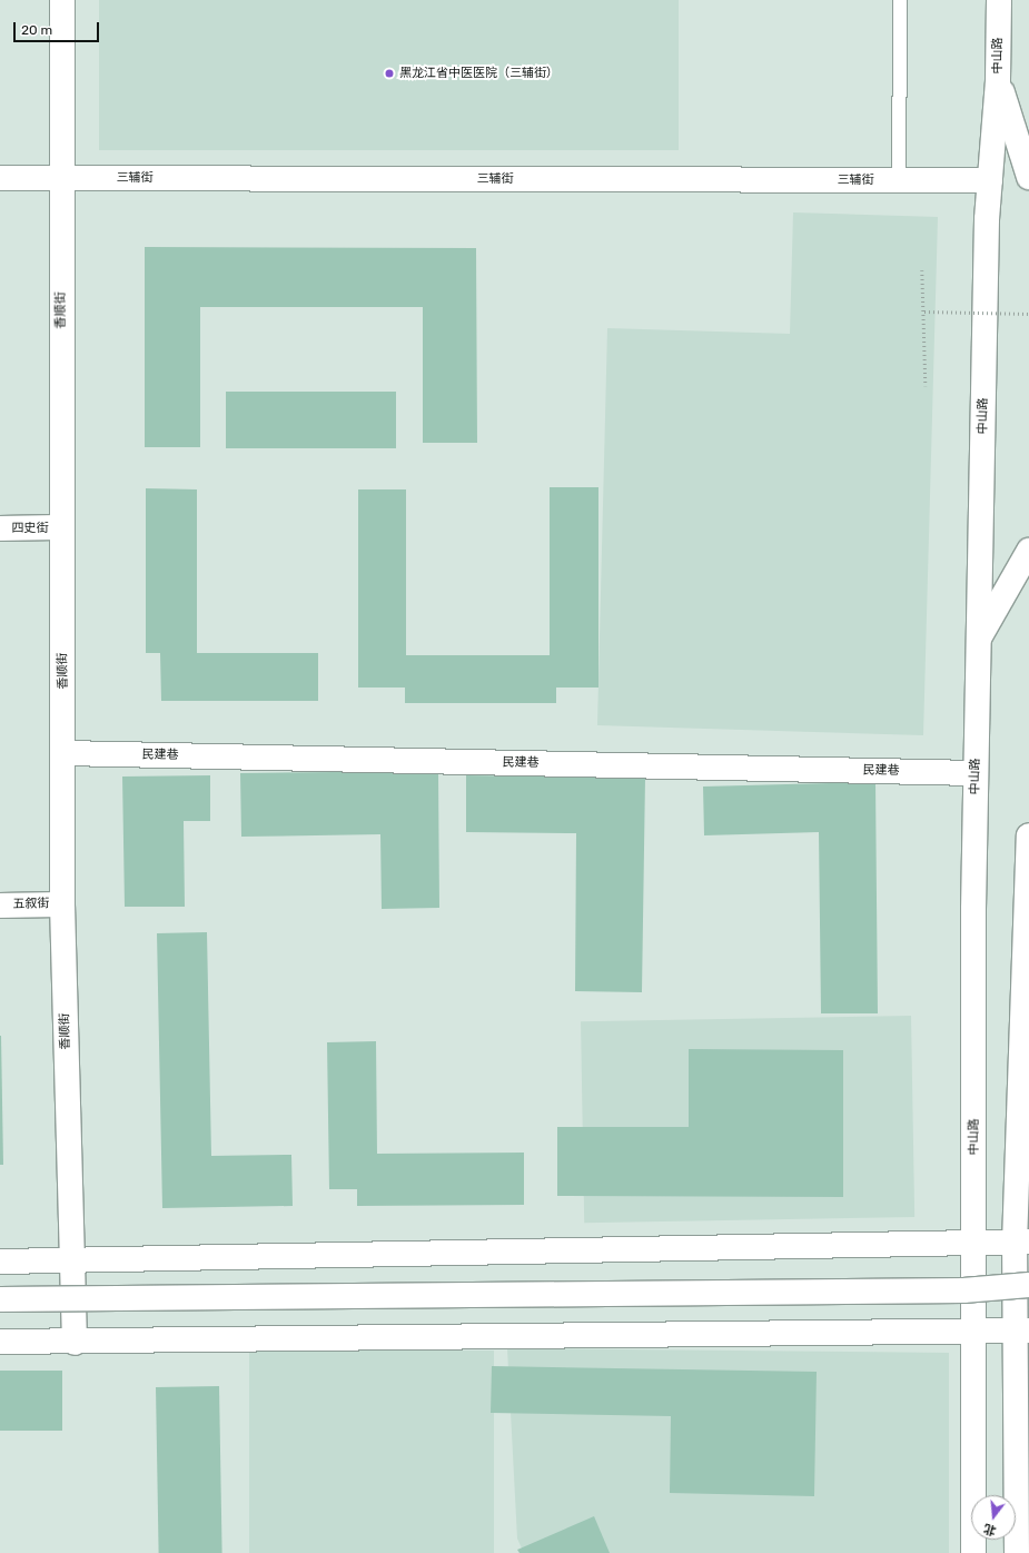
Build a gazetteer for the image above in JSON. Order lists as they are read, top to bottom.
{
  "streets": {
    "street": [
      "中山路",
      "三辅街",
      "香顺街",
      "四史街",
      "民建巷",
      "五叙街"
    ]
  },
  "crossings": [
    ["中山路", "三辅街"],
    ["中山路", "民建巷"],
    ["三辅街", "香顺街"],
    ["香顺街", "四史街"],
    ["香顺街", "民建巷"],
    ["香顺街", "五叙街"]
  ],
  "places": ["黑龙江省中医医院（三辅街）"],
  "scale_bar": "20 m",
  "north": "bottom"
}
